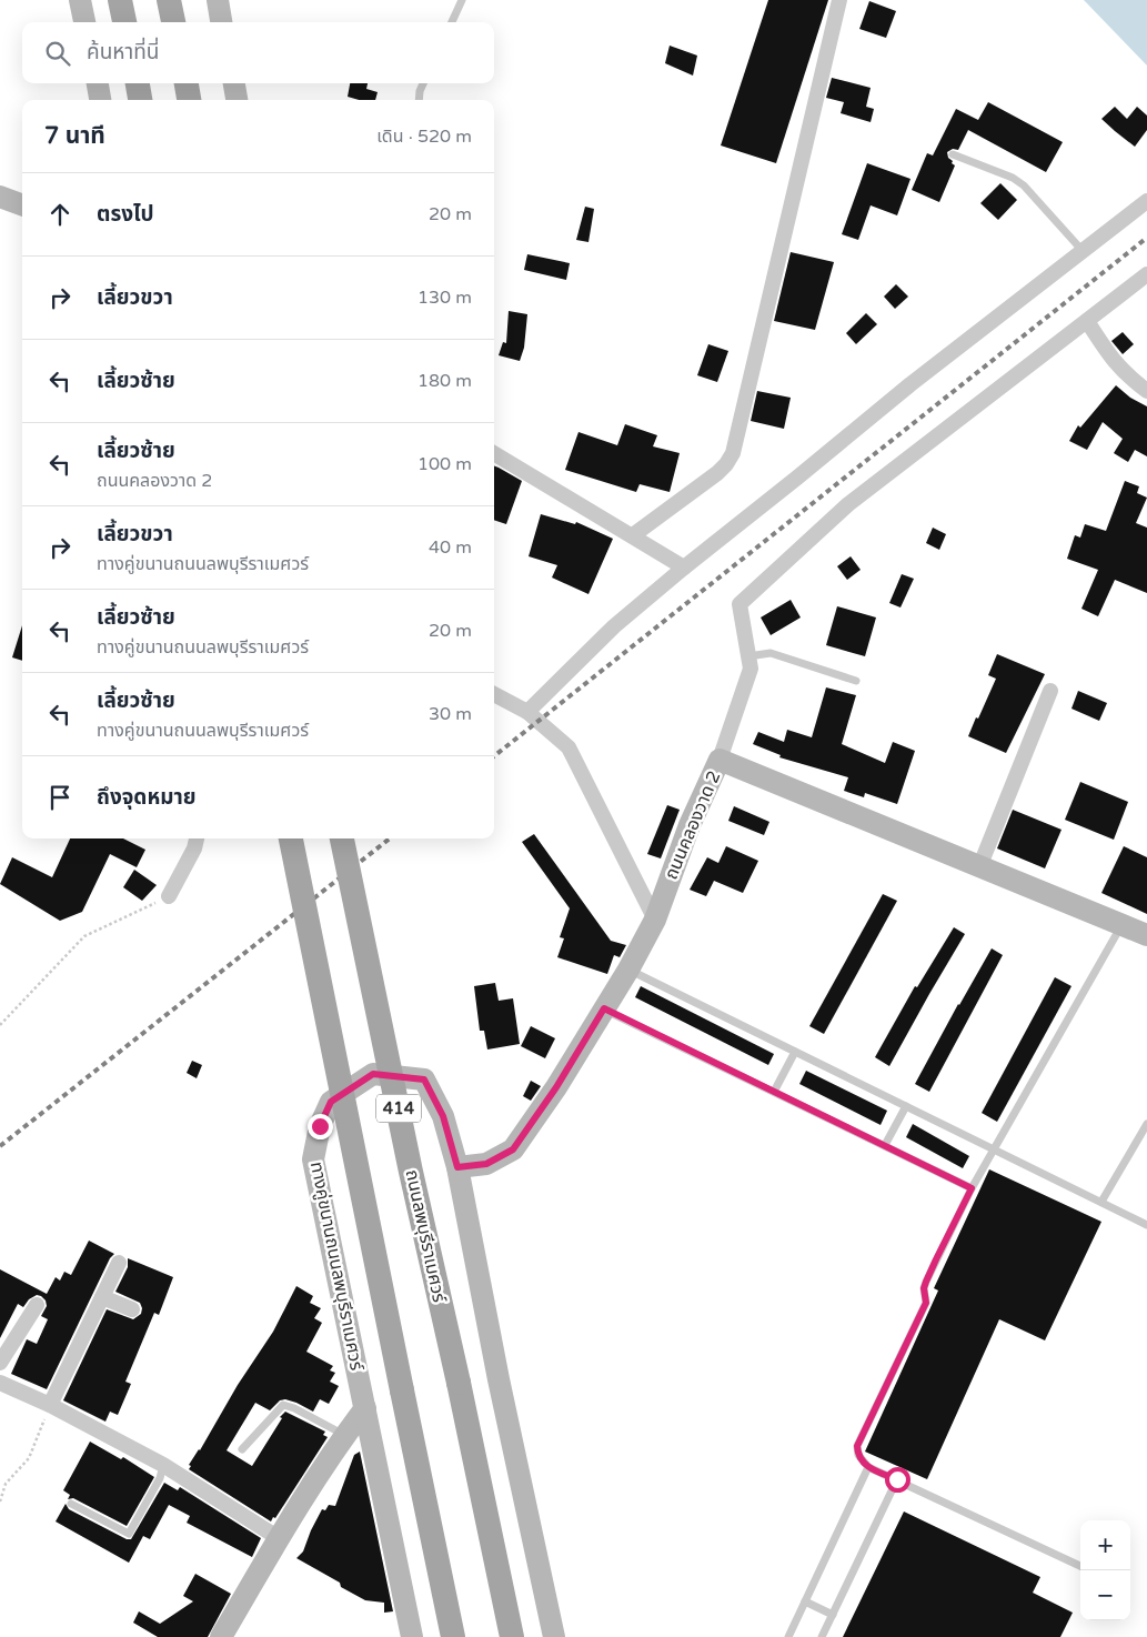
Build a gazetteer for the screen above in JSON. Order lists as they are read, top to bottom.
{
  "streets": {
    "main road": [
      "ถนนคลองวาด 2",
      "414",
      "ถนนลพบุรีราเมศวร์",
      "ทางคู่ขนานถนนลพบุรีราเมศวร์"
    ]
  },
  "crossings": [
    ["ถนนคลองวาด 2", "ทางคู่ขนานถนนลพบุรีราเมศวร์"]
  ],
  "page": {
    "search": "ค้นหาที่นี่",
    "heading": ["7 นาที", "เดิน · 520 m"],
    "list": [
      ["ตรงไป", "20 m"],
      ["เลี้ยวขวา", "130 m"],
      ["เลี้ยวซ้าย", "180 m"],
      ["เลี้ยวซ้าย", "ถนนคลองวาด 2", "100 m"],
      ["เลี้ยวขวา", "ทางคู่ขนานถนนลพบุรีราเมศวร์", "40 m"],
      ["เลี้ยวซ้าย", "ทางคู่ขนานถนนลพบุรีราเมศวร์", "20 m"],
      ["เลี้ยวซ้าย", "ทางคู่ขนานถนนลพบุรีราเมศวร์", "30 m"],
      "ถึงจุดหมาย"
    ],
    "map_buttons": ["+", "−"]
  }
}
